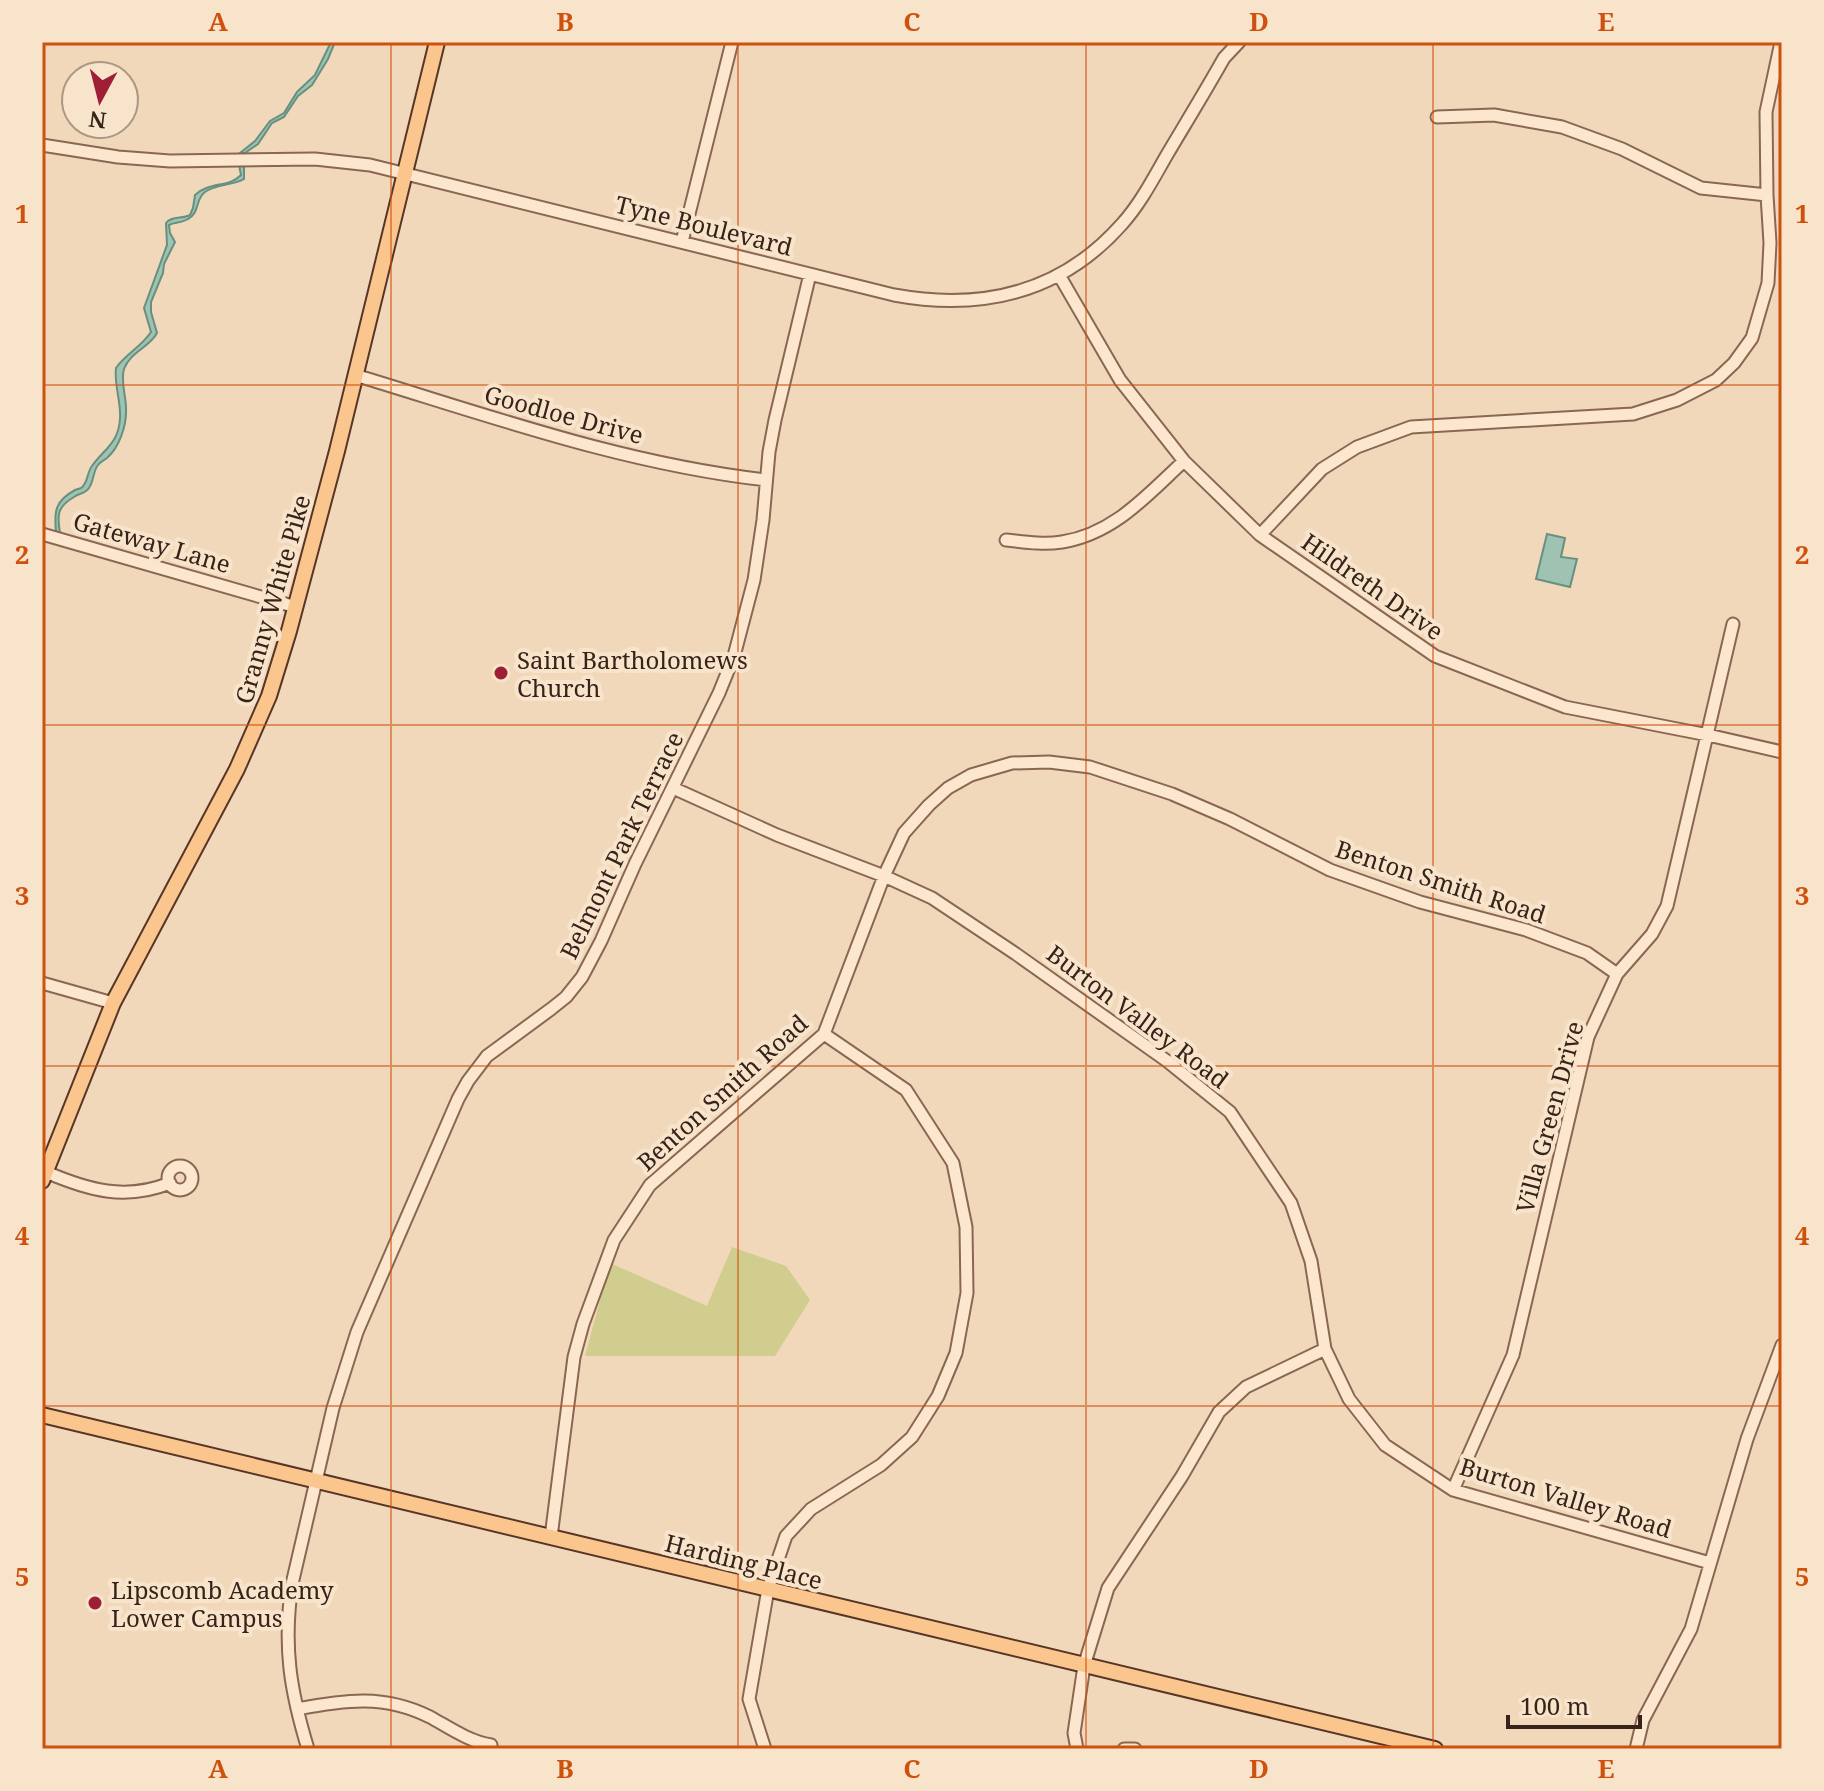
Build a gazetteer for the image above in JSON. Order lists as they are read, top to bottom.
{
  "streets": {
    "main road": ["Granny White Pike", "Harding Place"],
    "street": [
      "Tyne Boulevard",
      "Goodloe Drive",
      "Gateway Lane",
      "Hildreth Drive",
      "Belmont Park Terrace",
      "Benton Smith Road",
      "Burton Valley Road",
      "Villa Green Drive"
    ]
  },
  "crossings": [
    ["Tyne Boulevard", "Hildreth Drive"],
    ["Tyne Boulevard", "Granny White Pike"],
    ["Tyne Boulevard", "Belmont Park Terrace"],
    ["Goodloe Drive", "Granny White Pike"],
    ["Goodloe Drive", "Belmont Park Terrace"],
    ["Gateway Lane", "Granny White Pike"],
    ["Hildreth Drive", "Villa Green Drive"],
    ["Belmont Park Terrace", "Burton Valley Road"],
    ["Belmont Park Terrace", "Harding Place"],
    ["Benton Smith Road", "Burton Valley Road"],
    ["Benton Smith Road", "Villa Green Drive"],
    ["Benton Smith Road", "Harding Place"],
    ["Burton Valley Road", "Villa Green Drive"]
  ],
  "places": ["Saint Bartholomews Church", "Lipscomb Academy Lower Campus"],
  "scale_bar": "100 m",
  "north": "bottom",
  "grid": {
    "columns": [
      "A",
      "B",
      "C",
      "D",
      "E"
    ],
    "rows": [
      "1",
      "2",
      "3",
      "4",
      "5"
    ]
  }
}
